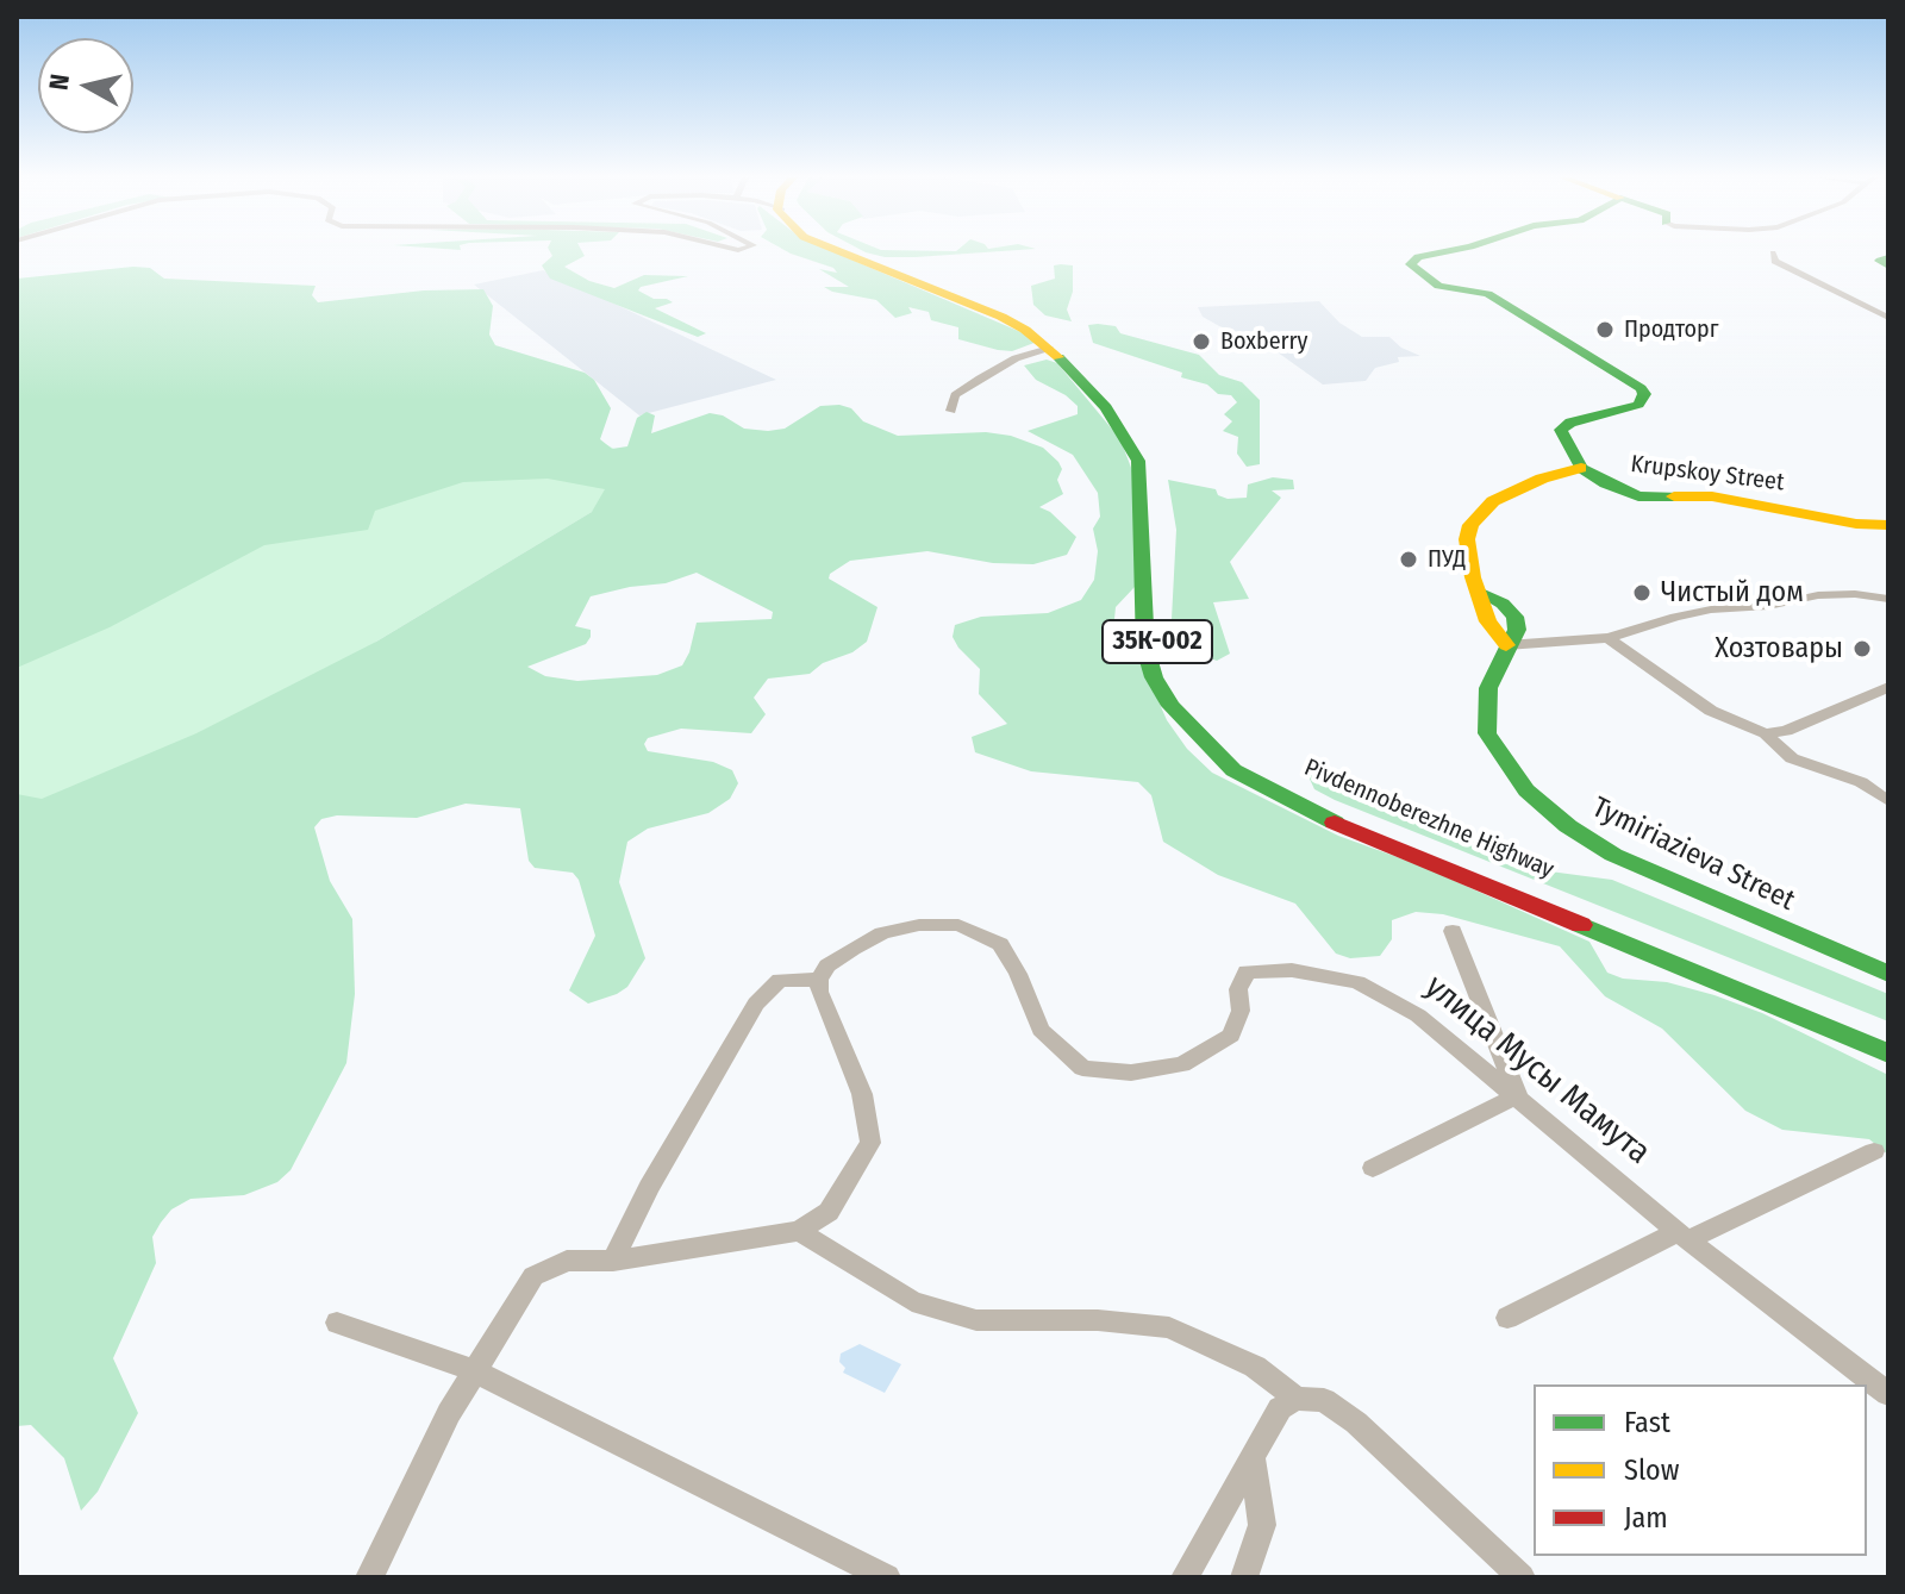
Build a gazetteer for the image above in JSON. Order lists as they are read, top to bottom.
{
  "streets": {
    "main road": [
      "Krupskoy Street",
      "35К-002",
      "Pivdennoberezhne Highway",
      "Tymiriazieva Street"
    ],
    "street": ["улица Мусы Мамута"]
  },
  "places": [
    "Продторг",
    "Boxberry",
    "ПУД",
    "Чистый дом",
    "Хозтовары"
  ],
  "legend": ["Fast", "Slow", "Jam"],
  "north": "left"
}
